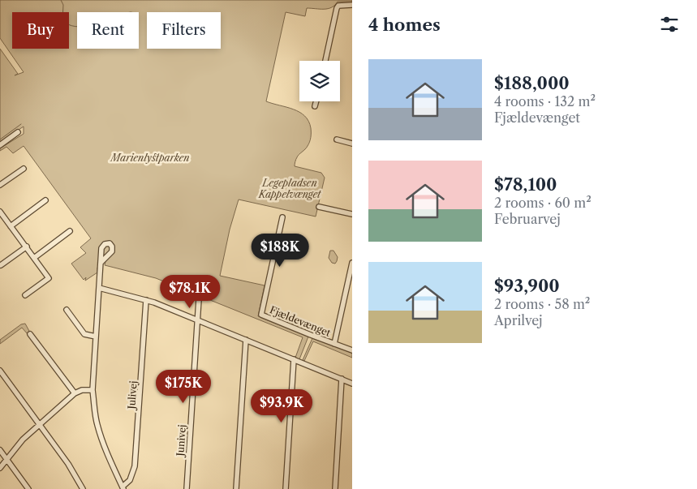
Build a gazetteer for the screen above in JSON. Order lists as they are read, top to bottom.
{
  "streets": {
    "street": ["Fjældevænget", "Julivej", "Junivej"]
  },
  "parks": ["Marienlystparken", "Legepladsen Kappelvænget"],
  "page": {
    "heading": "4 homes",
    "chip": ["Buy", "Rent", "Filters"],
    "list": [
      {
        "name": "$188,000",
        "note": "4 rooms · 132 m² · Fjældevænget"
      },
      {
        "name": "$78,100",
        "note": "2 rooms · 60 m² · Februarvej"
      },
      {
        "name": "$93,900",
        "note": "2 rooms · 58 m² · Aprilvej"
      }
    ],
    "price": [
      "$188K",
      "$78.1K",
      "$175K",
      "$93.9K"
    ]
  }
}
